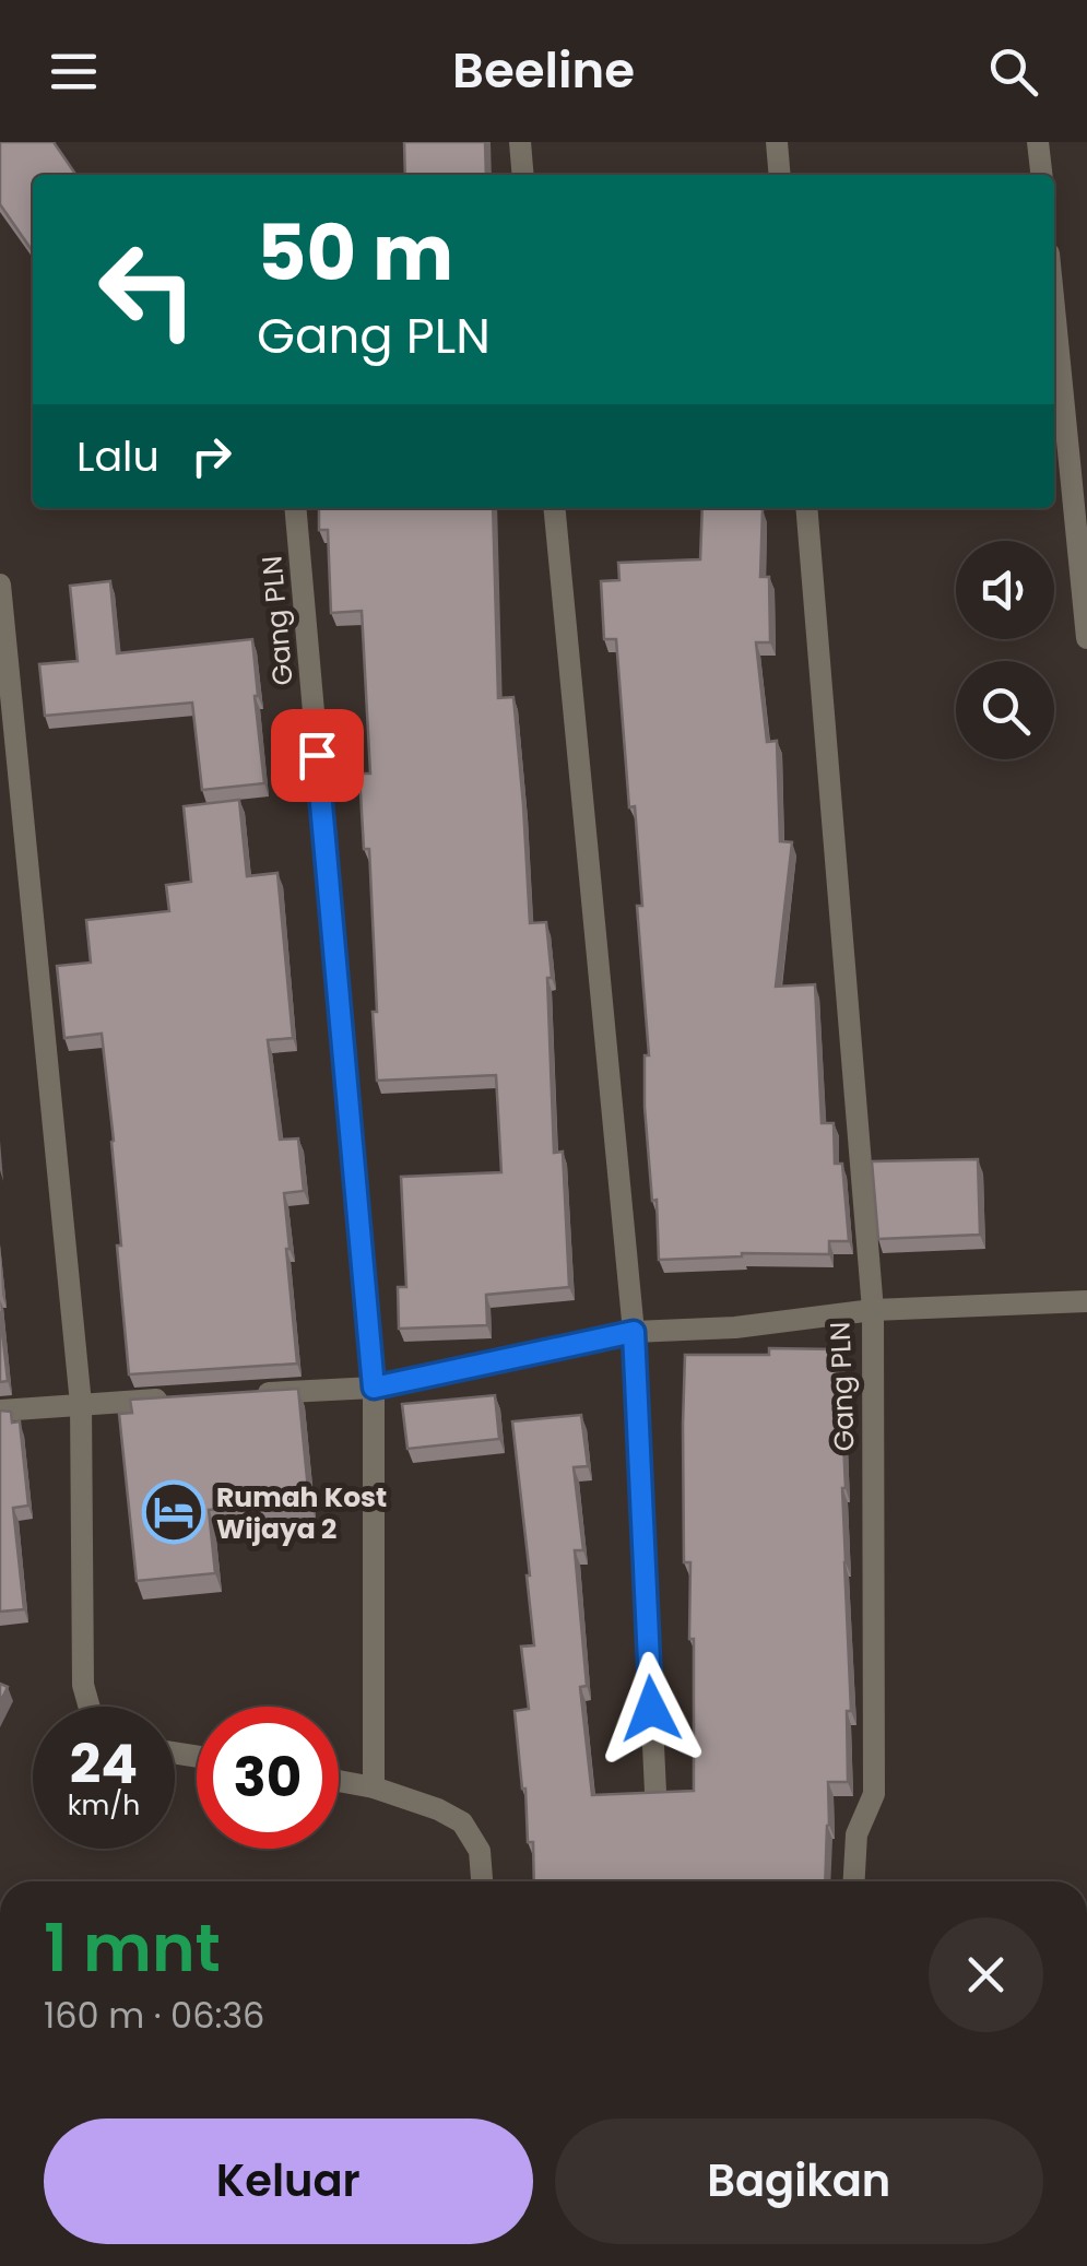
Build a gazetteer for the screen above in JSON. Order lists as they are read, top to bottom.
{
  "streets": {
    "street": ["Gang PLN"]
  },
  "places": {
    "hotel": ["Rumah Kost Wijaya 2"]
  },
  "page": {
    "header": "Beeline",
    "turn": ["50 m", "Gang PLN"],
    "then": "Lalu",
    "speed": "24 km/h",
    "limit": "30",
    "heading": ["1 mnt", "160 m · 06:36"],
    "buttons": ["Keluar", "Bagikan"]
  }
}
